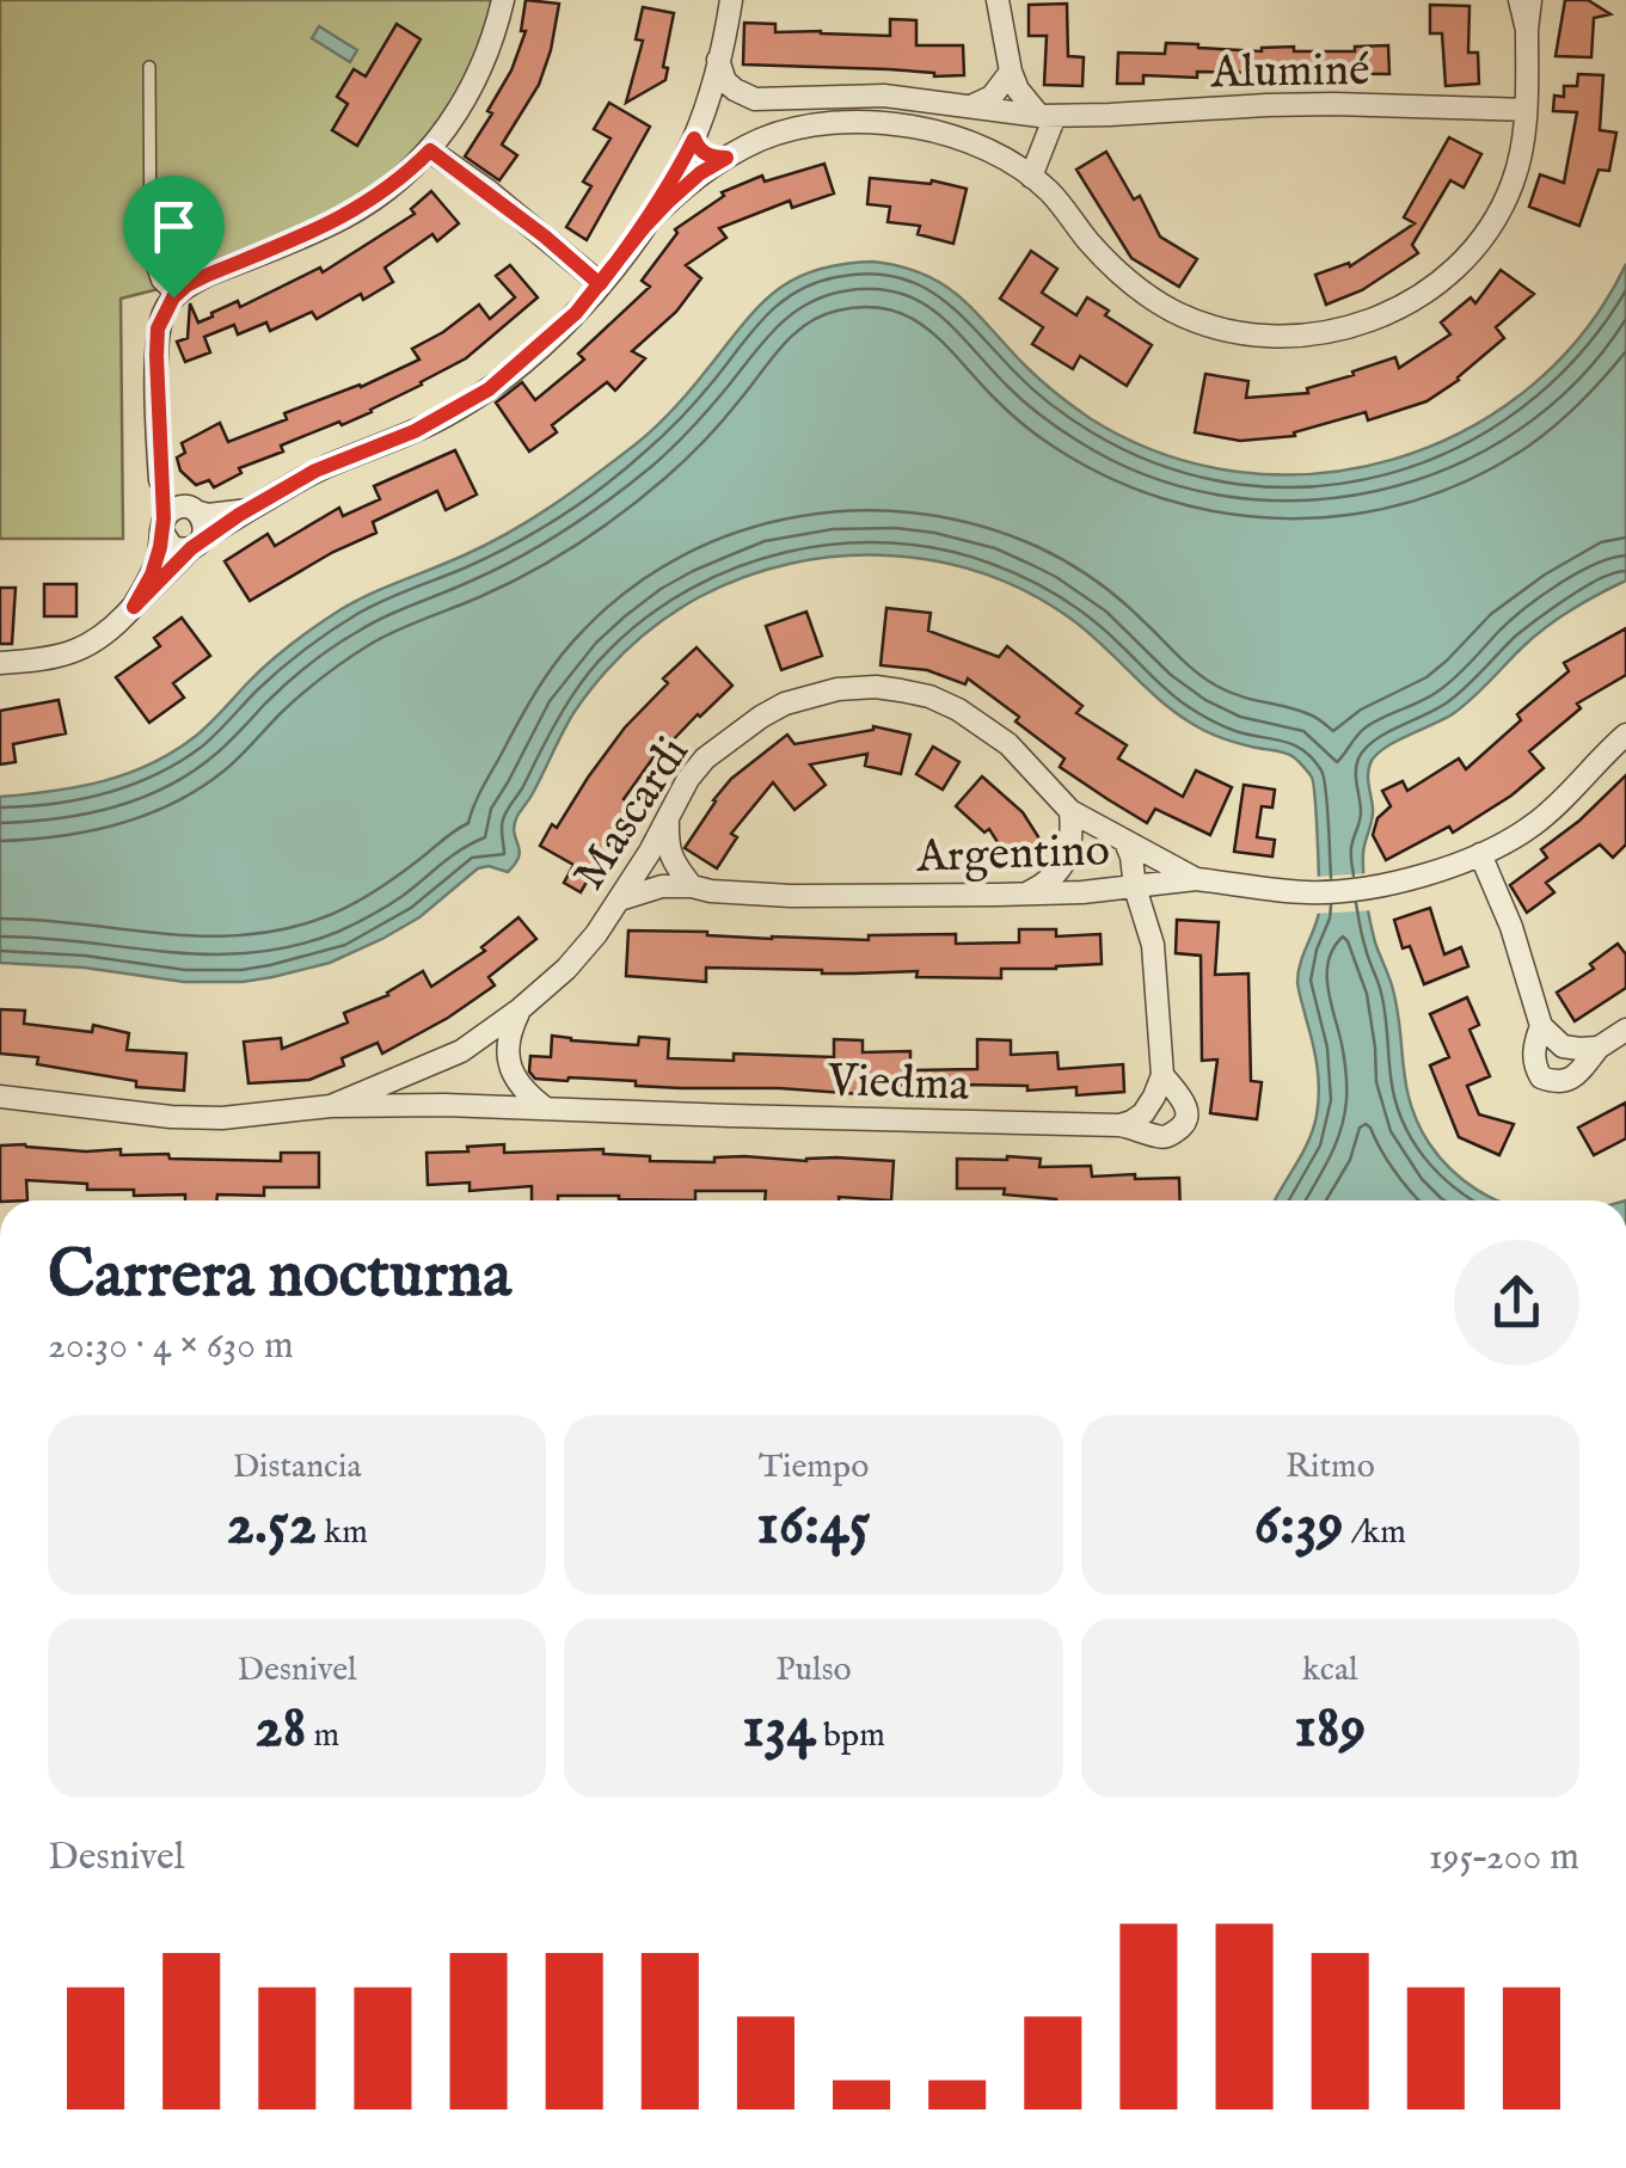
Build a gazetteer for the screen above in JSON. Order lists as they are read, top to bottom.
{
  "streets": {
    "street": [
      "Aluminé",
      "Mascardi",
      "Argentino",
      "Viedma"
    ]
  },
  "crossings": [
    ["Mascardi", "Argentino"],
    ["Mascardi", "Viedma"]
  ],
  "page": {
    "heading": ["Carrera nocturna", "20:30 · 4 × 630 m"],
    "stats": [
      ["Distancia", "2.52 km"],
      ["Tiempo", "16:45"],
      ["Ritmo", "6:39 /km"],
      ["Desnivel", "28 m"],
      ["Pulso", "134 bpm"],
      ["kcal", "189"]
    ],
    "chart": ["Desnivel", "195–200 m"]
  }
}
